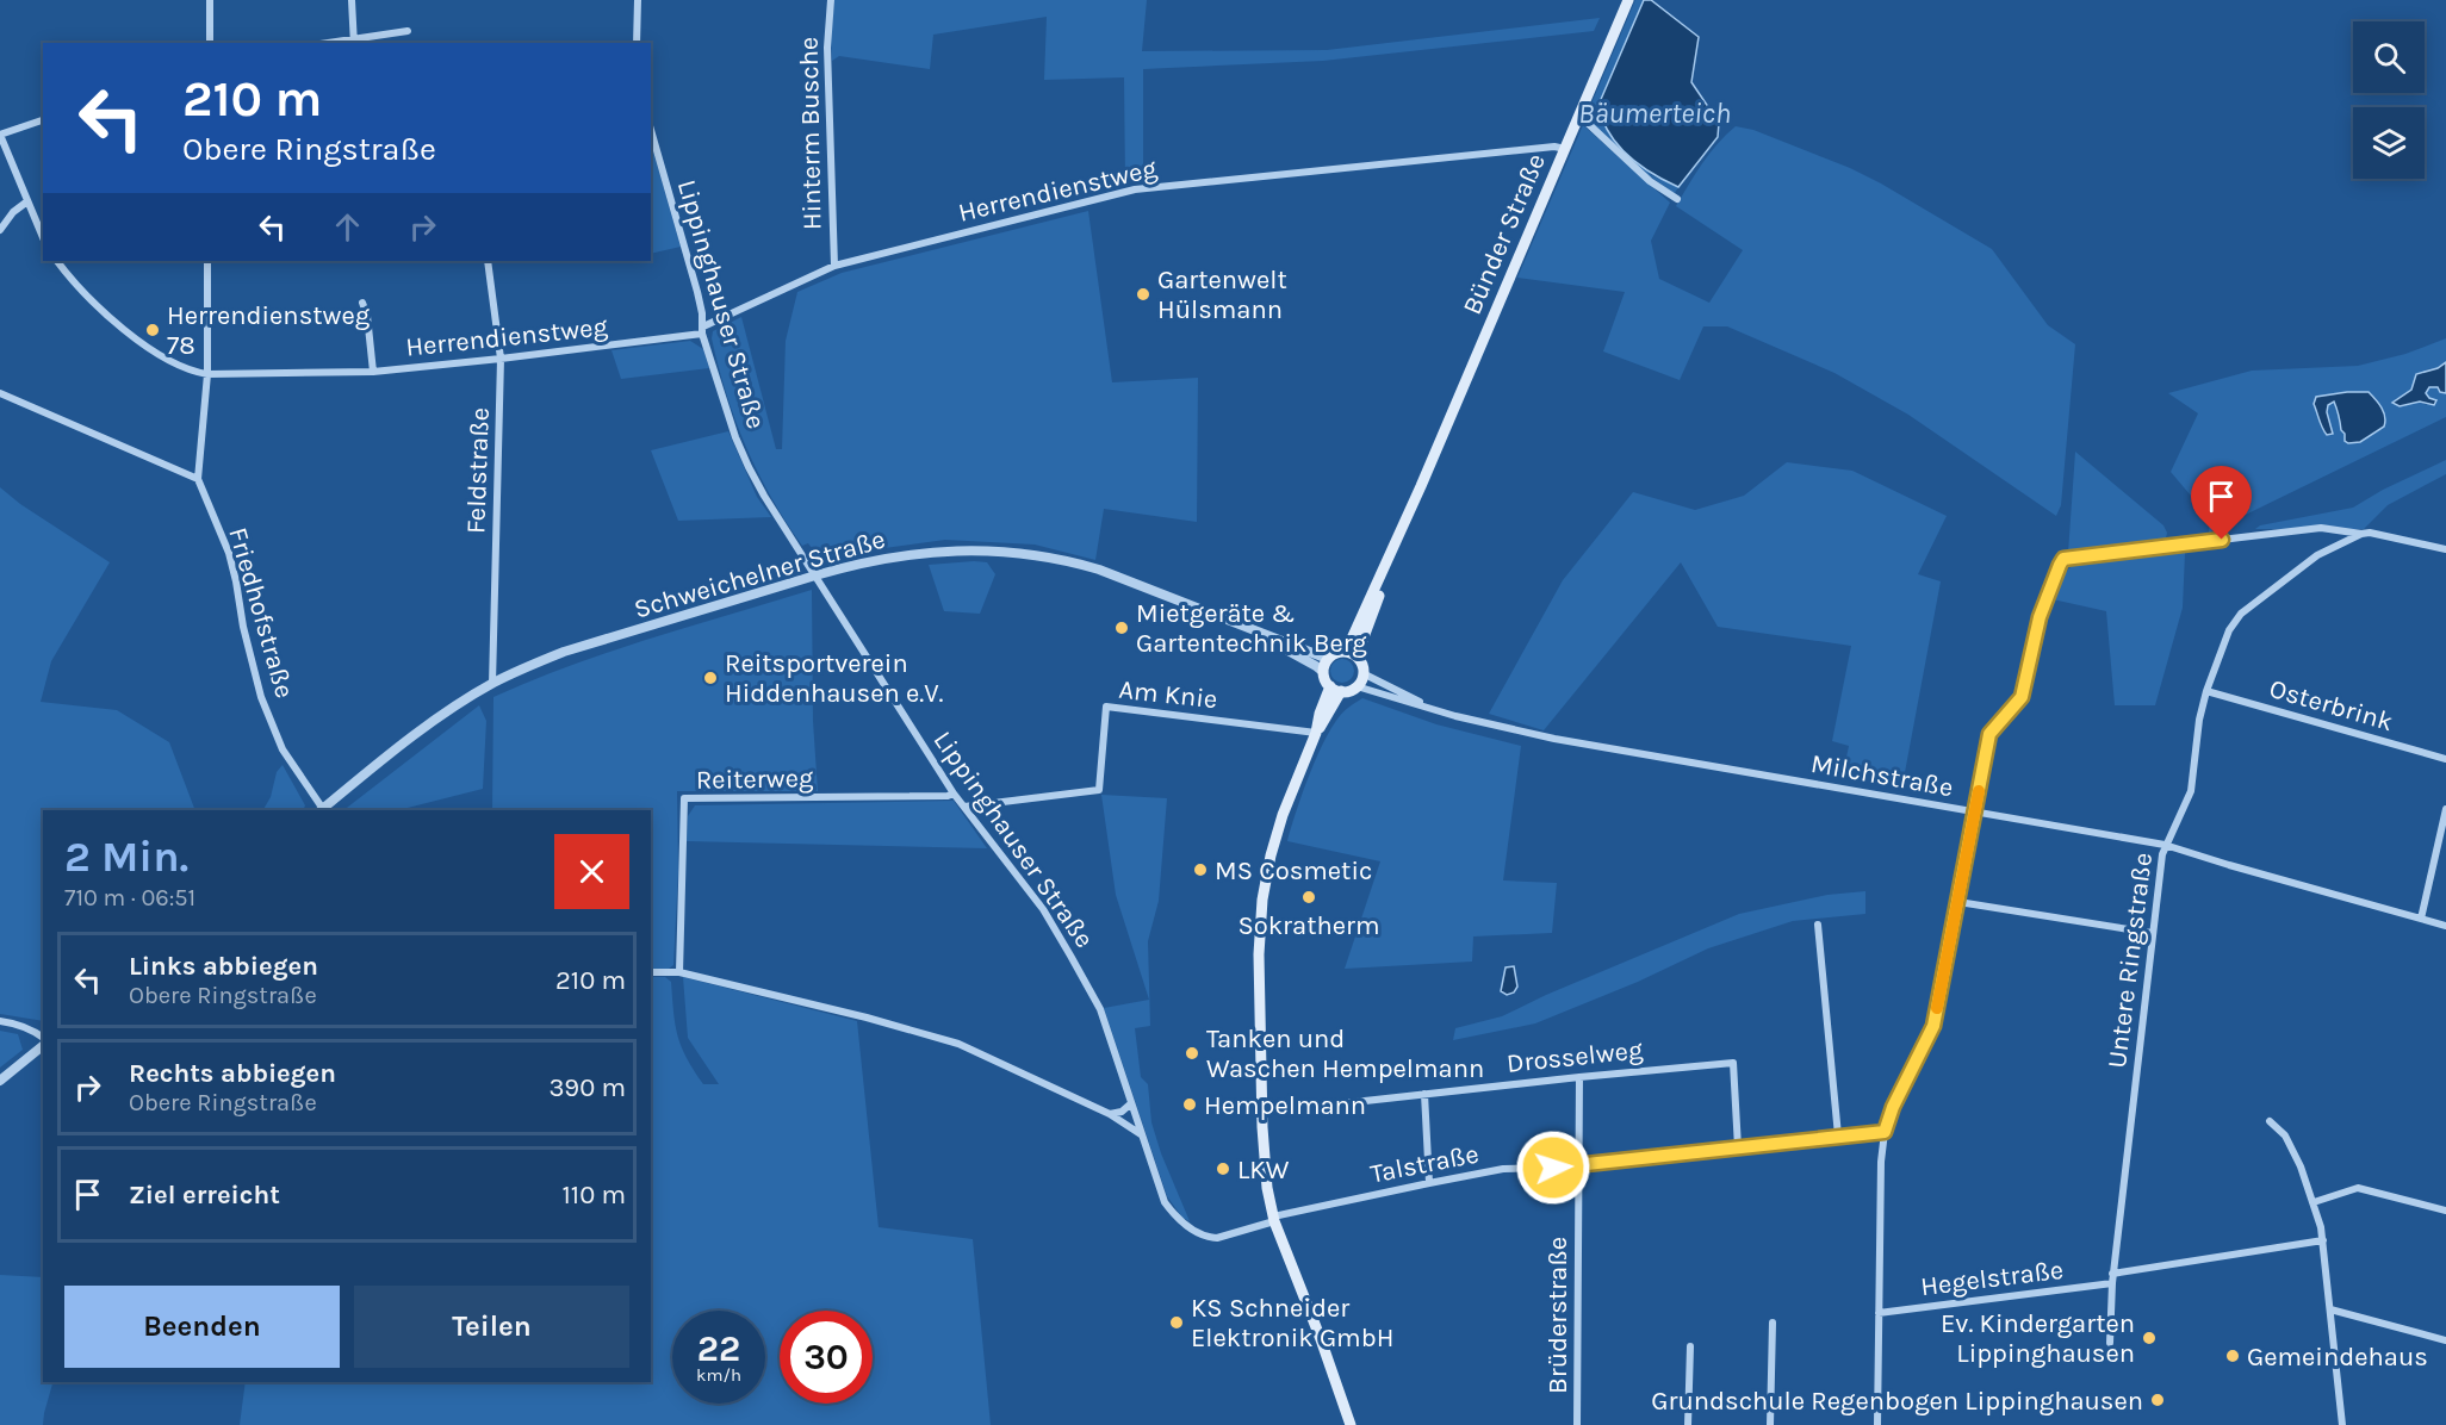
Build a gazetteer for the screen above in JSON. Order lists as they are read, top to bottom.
{
  "streets": {
    "main road": ["Bünder Straße"],
    "street": [
      "Hinterm Busche",
      "Herrendienstweg",
      "Lippinghauser Straße",
      "Feldstraße",
      "Schweichelner Straße",
      "Friedhofstraße",
      "Am Knie",
      "Osterbrink",
      "Milchstraße",
      "Reiterweg",
      "Untere Ringstraße",
      "Drosselweg",
      "Talstraße",
      "Hegelstraße",
      "Brüderstraße"
    ]
  },
  "crossings": [
    ["Hinterm Busche", "Herrendienstweg"],
    ["Herrendienstweg", "Bünder Straße"],
    ["Herrendienstweg", "Lippinghauser Straße"],
    ["Herrendienstweg", "Feldstraße"],
    ["Herrendienstweg", "Friedhofstraße"],
    ["Bünder Straße", "Schweichelner Straße"],
    ["Bünder Straße", "Milchstraße"],
    ["Lippinghauser Straße", "Schweichelner Straße"],
    ["Lippinghauser Straße", "Am Knie"],
    ["Lippinghauser Straße", "Reiterweg"],
    ["Lippinghauser Straße", "Talstraße"],
    ["Feldstraße", "Schweichelner Straße"],
    ["Schweichelner Straße", "Friedhofstraße"],
    ["Schweichelner Straße", "Milchstraße"],
    ["Osterbrink", "Untere Ringstraße"],
    ["Milchstraße", "Untere Ringstraße"],
    ["Untere Ringstraße", "Hegelstraße"],
    ["Drosselweg", "Talstraße"],
    ["Drosselweg", "Brüderstraße"],
    ["Talstraße", "Brüderstraße"]
  ],
  "water": ["Bäumerteich"],
  "places": [
    "Gartenwelt Hülsmann",
    "Herrendienstweg 78",
    "Mietgeräte & Gartentechnik Berg",
    "Reitsportverein Hiddenhausen e.V.",
    "MS Cosmetic",
    "Sokratherm",
    "Tanken und Waschen Hempelmann",
    "Hempelmann",
    "LKW",
    "KS Schneider Elektronik GmbH",
    "Ev. Kindergarten Lippinghausen",
    "Gemeindehaus",
    "Grundschule Regenbogen Lippinghausen"
  ],
  "page": {
    "turn": ["210 m", "Obere Ringstraße"],
    "heading": ["2 Min.", "710 m · 06:51"],
    "list": [
      {
        "name": "Links abbiegen",
        "note": "Obere Ringstraße",
        "value": "210 m"
      },
      {
        "name": "Rechts abbiegen",
        "note": "Obere Ringstraße",
        "value": "390 m"
      },
      {
        "name": "Ziel erreicht",
        "value": "110 m"
      }
    ],
    "buttons": ["Beenden", "Teilen"],
    "speed": "22 km/h",
    "limit": "30"
  }
}
